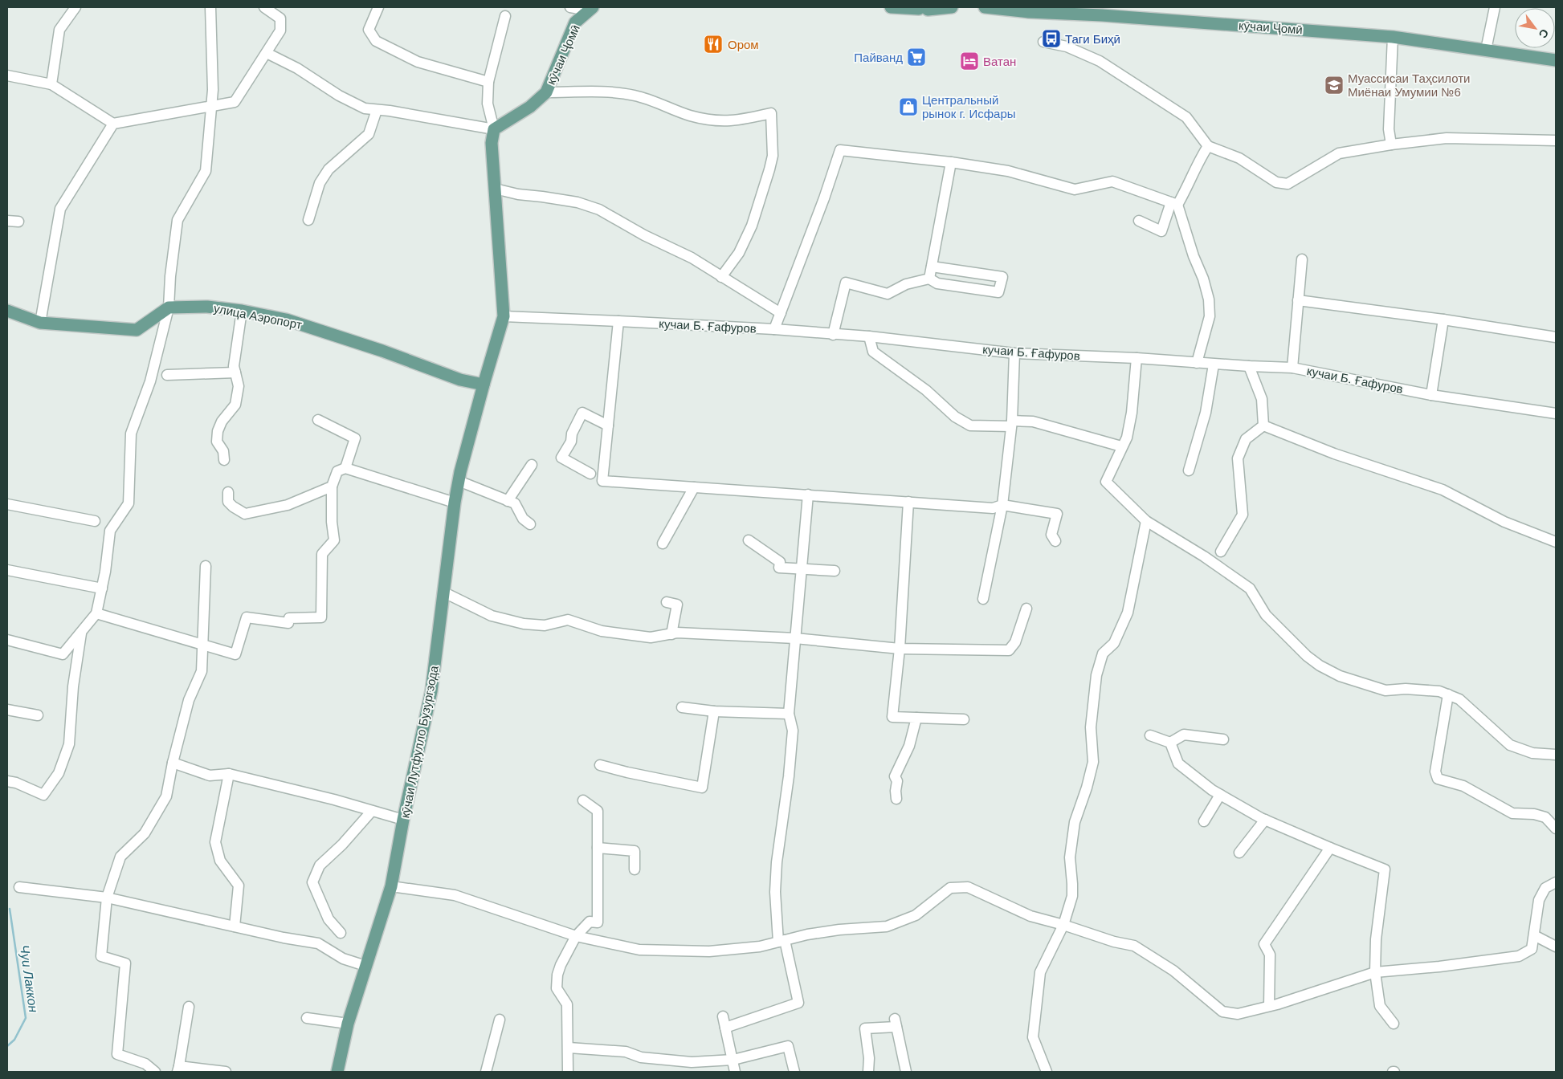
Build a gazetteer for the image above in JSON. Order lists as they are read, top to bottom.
{
  "streets": {
    "main road": ["кӯчаи Ҷомӣ", "улица Аэропорт", "кӯчаи Лутфулло Бузургзода"],
    "street": ["кучаи Б. Ғафуров"]
  },
  "crossings": [
    ["улица Аэропорт", "кӯчаи Лутфулло Бузургзода"],
    ["кучаи Б. Ғафуров", "кӯчаи Лутфулло Бузургзода"]
  ],
  "water": ["Чуи Лаккон"],
  "places": {
    "bus stop": ["Таги Биҳӣ"],
    "restaurant": ["Ором"],
    "supermarket": ["Пайванд"],
    "hotel": ["Ватан"],
    "school or university": ["Муассисаи Таҳсилоти Миёнаи Умумии №6"],
    "shop": ["Центральный рынок г. Исфары"]
  },
  "north": "bottom right"
}
